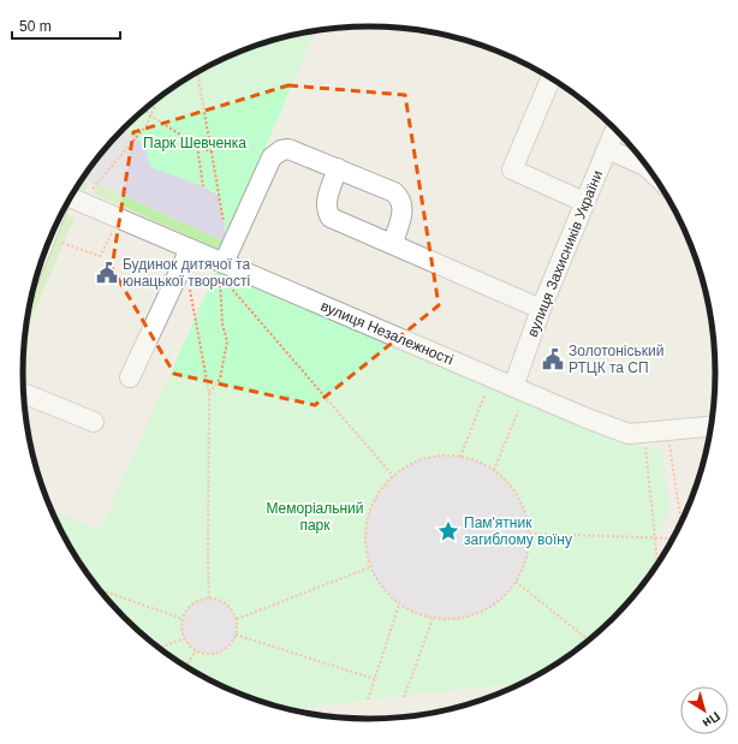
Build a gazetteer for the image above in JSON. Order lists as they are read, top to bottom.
{
  "streets": {
    "street": ["вулиця Захисників України", "вулиця Незалежності"]
  },
  "crossings": [
    ["вулиця Захисників України", "вулиця Незалежності"]
  ],
  "parks": ["Парк Шевченка", "Меморіальний парк"],
  "places": {
    "public building": ["Будинок дитячої та юнацької творчості", "Золотоніський РТЦК та СП"],
    "place": ["Пам'ятник загиблому воїну"]
  },
  "scale_bar": "50 m",
  "north": "bottom right"
}
